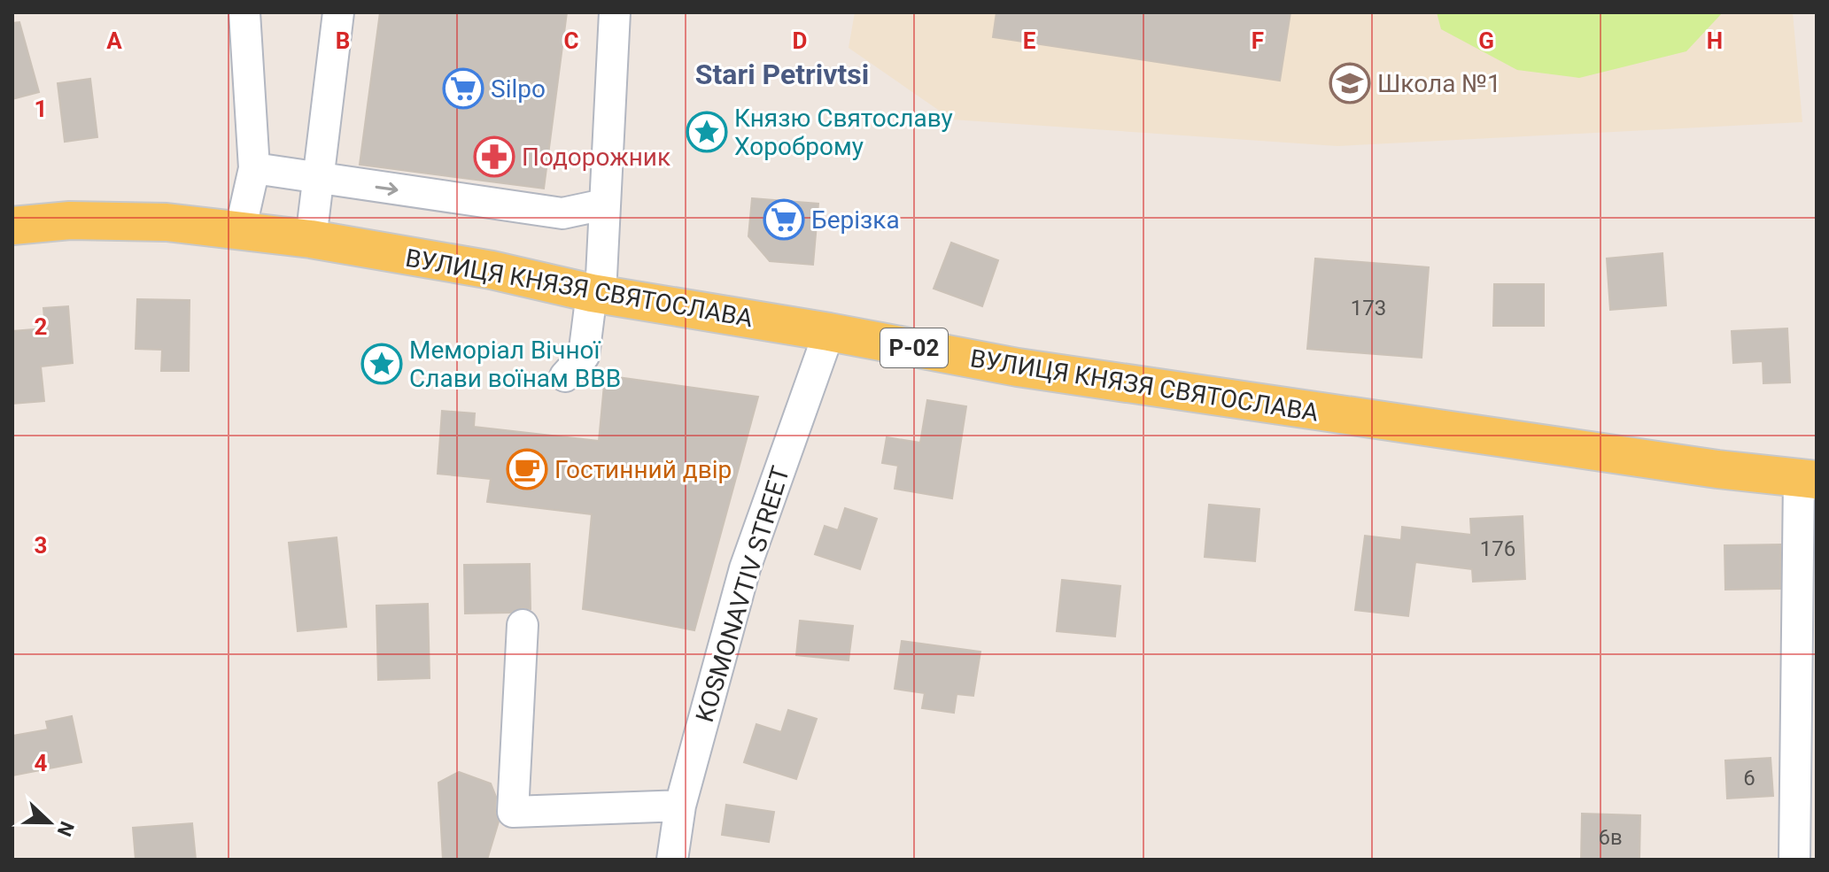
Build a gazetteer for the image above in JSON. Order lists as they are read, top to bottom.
{
  "streets": {
    "main road": ["ВУЛИЦЯ КНЯЗЯ СВЯТОСЛАВА", "Р-02"],
    "street": ["KOSMONAVTIV STREET"]
  },
  "crossings": [
    ["ВУЛИЦЯ КНЯЗЯ СВЯТОСЛАВА", "KOSMONAVTIV STREET"]
  ],
  "districts": ["Stari Petrivtsi"],
  "places": {
    "school or university": ["Школа №1"],
    "supermarket": ["Silpo", "Берізка"],
    "place": ["Князю Святославу Хороброму", "Меморіал Вічної Слави воїнам ВВВ"],
    "pharmacy": ["Подорожник"],
    "cafe": ["Гостинний двір"]
  },
  "house_numbers": [
    "173",
    "176",
    "6",
    "6в"
  ],
  "north": "right",
  "grid": {
    "columns": [
      "A",
      "B",
      "C",
      "D",
      "E",
      "F",
      "G",
      "H"
    ],
    "rows": [
      "1",
      "2",
      "3",
      "4"
    ]
  }
}
